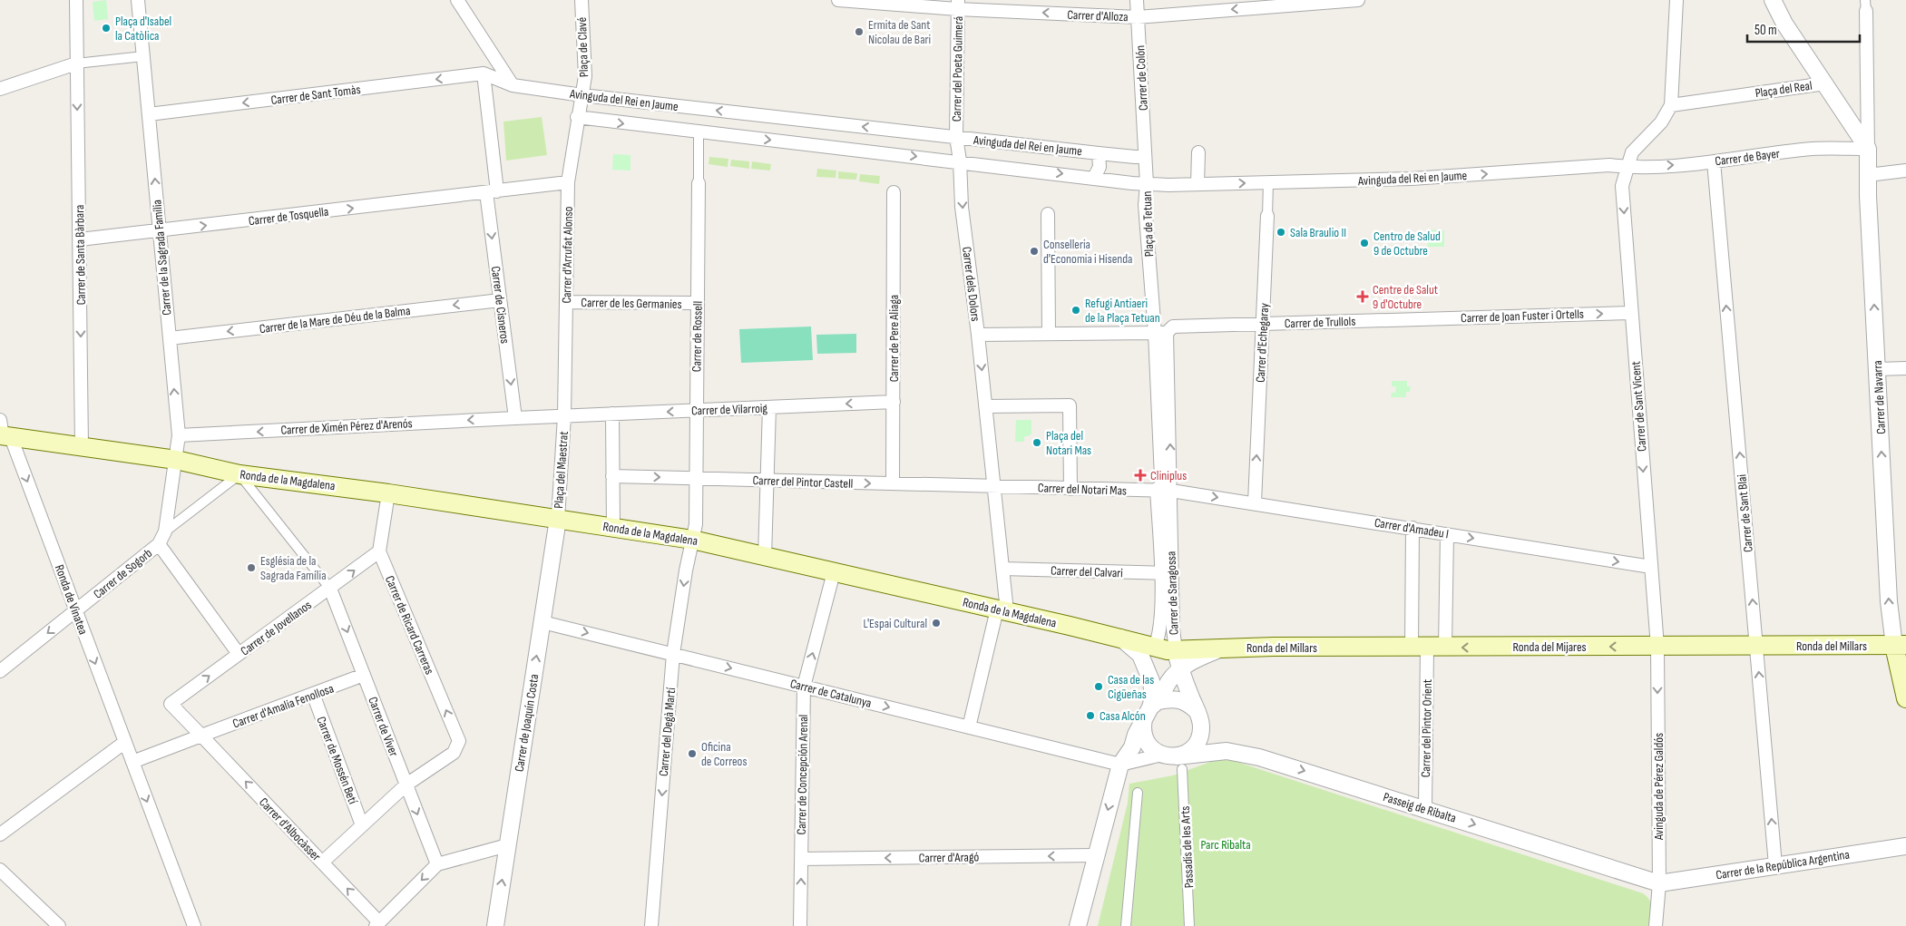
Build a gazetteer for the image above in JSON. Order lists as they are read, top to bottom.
{
  "streets": {
    "main road": ["Ronda de la Magdalena", "Ronda del Millars", "Ronda del Mijares"],
    "street": [
      "Carrer d'Alloza",
      "Plaça de Clavé",
      "Carrer del Poeta Guimerá",
      "Carrer de Colón",
      "Plaça del Real",
      "Carrer de Sant Tomàs",
      "Avinguda del Rei en Jaume",
      "Carrer de Bayer",
      "Carrer de Tosquella",
      "Plaça de Tetuan",
      "Carrer de Santa Bàrbara",
      "Carrer d'Arrufat Alonso",
      "Carrer de la Sagrada Família",
      "Carrer dels Dolors",
      "Carrer de les Germanies",
      "Carrer de Cisneros",
      "Carrer de Joan Fuster i Ortells",
      "Carrer de la Mare de Déu de la Balma",
      "Carrer de Trullols",
      "Carrer de Rossell",
      "Carrer de Pere Aliaga",
      "Carrer d'Echegaray",
      "Carrer de Navarra",
      "Carrer de Sant Vicent",
      "Carrer de Vilarroig",
      "Carrer de Ximén Pérez d'Arenós",
      "Plaça del Maestrat",
      "Carrer del Pintor Castell",
      "Carrer del Notari Mas",
      "Carrer de Sant Blai",
      "Carrer d'Amadeu I",
      "Carrer del Calvari",
      "Carrer de Sogorb",
      "Carrer de Saragossa",
      "Ronda de Vinatea",
      "Carrer de Ricard Carreras",
      "Carrer de Jovellanos",
      "Carrer de Catalunya",
      "Carrer d'Amalia Fenollosa",
      "Carrer de Joaquín Costa",
      "Carrer de Viver",
      "Carrer del Pintor Orient",
      "Carrer del Degà Martí",
      "Carrer de Mossén Betí",
      "Carrer de Concepción Arenal",
      "Avinguda de Pérez Galdós",
      "Passeig de Ribalta",
      "Carrer d'Albocàsser",
      "Passadís de les Arts",
      "Carrer d'Aragó",
      "Carrer de la República Argentina"
    ]
  },
  "crossings": [
    ["Carrer d'Alloza", "Carrer del Poeta Guimerá"],
    ["Carrer d'Alloza", "Carrer de Colón"],
    ["Plaça de Clavé", "Avinguda del Rei en Jaume"],
    ["Plaça de Clavé", "Carrer d'Arrufat Alonso"],
    ["Carrer del Poeta Guimerá", "Avinguda del Rei en Jaume"],
    ["Carrer de Colón", "Avinguda del Rei en Jaume"],
    ["Carrer de Colón", "Plaça de Tetuan"],
    ["Plaça del Real", "Carrer de Sant Vicent"],
    ["Carrer de Sant Tomàs", "Avinguda del Rei en Jaume"],
    ["Carrer de Sant Tomàs", "Carrer de la Sagrada Família"],
    ["Avinguda del Rei en Jaume", "Carrer de Bayer"],
    ["Avinguda del Rei en Jaume", "Plaça de Tetuan"],
    ["Avinguda del Rei en Jaume", "Carrer d'Arrufat Alonso"],
    ["Avinguda del Rei en Jaume", "Carrer dels Dolors"],
    ["Avinguda del Rei en Jaume", "Carrer de Rossell"],
    ["Avinguda del Rei en Jaume", "Carrer d'Echegaray"],
    ["Avinguda del Rei en Jaume", "Carrer de Sant Vicent"],
    ["Carrer de Bayer", "Carrer de Navarra"],
    ["Carrer de Bayer", "Carrer de Sant Vicent"],
    ["Carrer de Bayer", "Carrer de Sant Blai"],
    ["Carrer de Tosquella", "Carrer de Santa Bàrbara"],
    ["Carrer de Tosquella", "Carrer de la Sagrada Família"],
    ["Carrer de Tosquella", "Carrer de Cisneros"],
    ["Plaça de Tetuan", "Carrer de Trullols"],
    ["Plaça de Tetuan", "Carrer de Saragossa"],
    ["Carrer de Santa Bàrbara", "Ronda de la Magdalena"],
    ["Carrer d'Arrufat Alonso", "Carrer de les Germanies"],
    ["Carrer d'Arrufat Alonso", "Carrer de Vilarroig"],
    ["Carrer d'Arrufat Alonso", "Plaça del Maestrat"],
    ["Carrer de la Sagrada Família", "Carrer de la Mare de Déu de la Balma"],
    ["Carrer de la Sagrada Família", "Carrer de Ximén Pérez d'Arenós"],
    ["Carrer de la Sagrada Família", "Ronda de la Magdalena"],
    ["Carrer de les Germanies", "Carrer de Rossell"],
    ["Carrer de Cisneros", "Carrer de la Mare de Déu de la Balma"],
    ["Carrer de Cisneros", "Carrer de Ximén Pérez d'Arenós"],
    ["Carrer de Cisneros", "Plaça del Maestrat"],
    ["Carrer de Joan Fuster i Ortells", "Carrer de Trullols"],
    ["Carrer de Joan Fuster i Ortells", "Carrer de Sant Vicent"],
    ["Carrer de Trullols", "Carrer d'Echegaray"],
    ["Carrer de Trullols", "Carrer de Saragossa"],
    ["Carrer de Rossell", "Carrer de Vilarroig"],
    ["Carrer de Rossell", "Ronda de la Magdalena"],
    ["Carrer de Rossell", "Carrer del Pintor Castell"],
    ["Carrer de Rossell", "Carrer del Degà Martí"],
    ["Carrer de Pere Aliaga", "Carrer de Vilarroig"],
    ["Carrer de Pere Aliaga", "Carrer del Pintor Castell"],
    ["Carrer d'Echegaray", "Carrer d'Amadeu I"],
    ["Carrer de Navarra", "Ronda del Millars"],
    ["Carrer de Sant Vicent", "Carrer d'Amadeu I"],
    ["Carrer de Sant Vicent", "Ronda del Mijares"],
    ["Carrer de Sant Vicent", "Avinguda de Pérez Galdós"],
    ["Carrer de Vilarroig", "Plaça del Maestrat"],
    ["Carrer de Ximén Pérez d'Arenós", "Plaça del Maestrat"],
    ["Plaça del Maestrat", "Ronda de la Magdalena"],
    ["Plaça del Maestrat", "Carrer de Joaquín Costa"],
    ["Ronda de la Magdalena", "Carrer de Saragossa"],
    ["Ronda de la Magdalena", "Ronda de Vinatea"],
    ["Ronda de la Magdalena", "Ronda del Millars"],
    ["Ronda de la Magdalena", "Carrer de Joaquín Costa"],
    ["Ronda de la Magdalena", "Carrer del Degà Martí"],
    ["Ronda de la Magdalena", "Carrer de Concepción Arenal"],
    ["Ronda de la Magdalena", "Passeig de Ribalta"],
    ["Ronda de la Magdalena", "Passadís de les Arts"],
    ["Carrer del Pintor Castell", "Carrer del Notari Mas"],
    ["Carrer del Notari Mas", "Carrer d'Amadeu I"],
    ["Carrer del Notari Mas", "Carrer de Saragossa"],
    ["Carrer de Sant Blai", "Ronda del Millars"],
    ["Carrer de Sant Blai", "Ronda del Mijares"],
    ["Carrer de Sant Blai", "Carrer de la República Argentina"],
    ["Carrer d'Amadeu I", "Carrer de Saragossa"],
    ["Carrer del Calvari", "Carrer de Saragossa"],
    ["Carrer de Sogorb", "Ronda de Vinatea"],
    ["Carrer de Saragossa", "Ronda del Millars"],
    ["Carrer de Ricard Carreras", "Carrer de Jovellanos"],
    ["Carrer de Ricard Carreras", "Carrer de Viver"],
    ["Carrer de Jovellanos", "Carrer d'Amalia Fenollosa"],
    ["Carrer de Jovellanos", "Carrer de Viver"],
    ["Carrer de Jovellanos", "Carrer d'Albocàsser"],
    ["Ronda del Millars", "Ronda del Mijares"],
    ["Ronda del Mijares", "Carrer del Pintor Orient"],
    ["Ronda del Mijares", "Avinguda de Pérez Galdós"],
    ["Carrer de Catalunya", "Carrer de Joaquín Costa"],
    ["Carrer de Catalunya", "Carrer del Degà Martí"],
    ["Carrer de Catalunya", "Carrer de Concepción Arenal"],
    ["Carrer d'Amalia Fenollosa", "Carrer de Viver"],
    ["Carrer d'Amalia Fenollosa", "Carrer de Mossén Betí"],
    ["Carrer d'Amalia Fenollosa", "Carrer d'Albocàsser"],
    ["Carrer del Pintor Orient", "Passeig de Ribalta"],
    ["Carrer de Concepción Arenal", "Carrer d'Aragó"],
    ["Avinguda de Pérez Galdós", "Passeig de Ribalta"],
    ["Avinguda de Pérez Galdós", "Carrer de la República Argentina"],
    ["Passeig de Ribalta", "Passadís de les Arts"],
    ["Passeig de Ribalta", "Carrer de la República Argentina"]
  ],
  "one_way": [
    "Carrer d'Alloza",
    "Carrer de Sant Tomàs",
    "Carrer de Bayer",
    "Carrer de Tosquella",
    "Carrer de Santa Bàrbara",
    "Carrer de la Sagrada Família",
    "Carrer de Cisneros",
    "Carrer de Joan Fuster i Ortells",
    "Carrer de la Mare de Déu de la Balma",
    "Carrer d'Echegaray",
    "Carrer de Navarra",
    "Carrer de Sant Vicent",
    "Carrer de Vilarroig",
    "Carrer de Ximén Pérez d'Arenós",
    "Carrer del Pintor Castell",
    "Carrer de Sant Blai",
    "Carrer d'Amadeu I",
    "Carrer de Sogorb",
    "Ronda de Vinatea",
    "Carrer de Ricard Carreras",
    "Ronda del Mijares",
    "Carrer de Catalunya",
    "Carrer de Joaquín Costa",
    "Carrer de Viver",
    "Carrer del Degà Martí",
    "Carrer de Concepción Arenal",
    "Avinguda de Pérez Galdós",
    "Passeig de Ribalta",
    "Carrer d'Albocàsser",
    "Carrer d'Aragó"
  ],
  "parks": ["Parc Ribalta"],
  "places": {
    "other": [
      "Plaça d'Isabel la Catòlica",
      "Ermita de Sant Nicolau de Bari",
      "Sala Braulio II",
      "Centro de Salud 9 de Octubre",
      "Conselleria d'Economia i Hisenda",
      "Refugi Antiaeri de la Plaça Tetuan",
      "Plaça del Notari Mas",
      "Església de la Sagrada Família",
      "L'Espai Cultural",
      "Casa de las Cigüeñas",
      "Casa Alcón",
      "Oficina de Correos"
    ],
    "health": ["Centre de Salut 9 d'Octubre", "Cliniplus"]
  },
  "scale_bar": "50 m"
}
